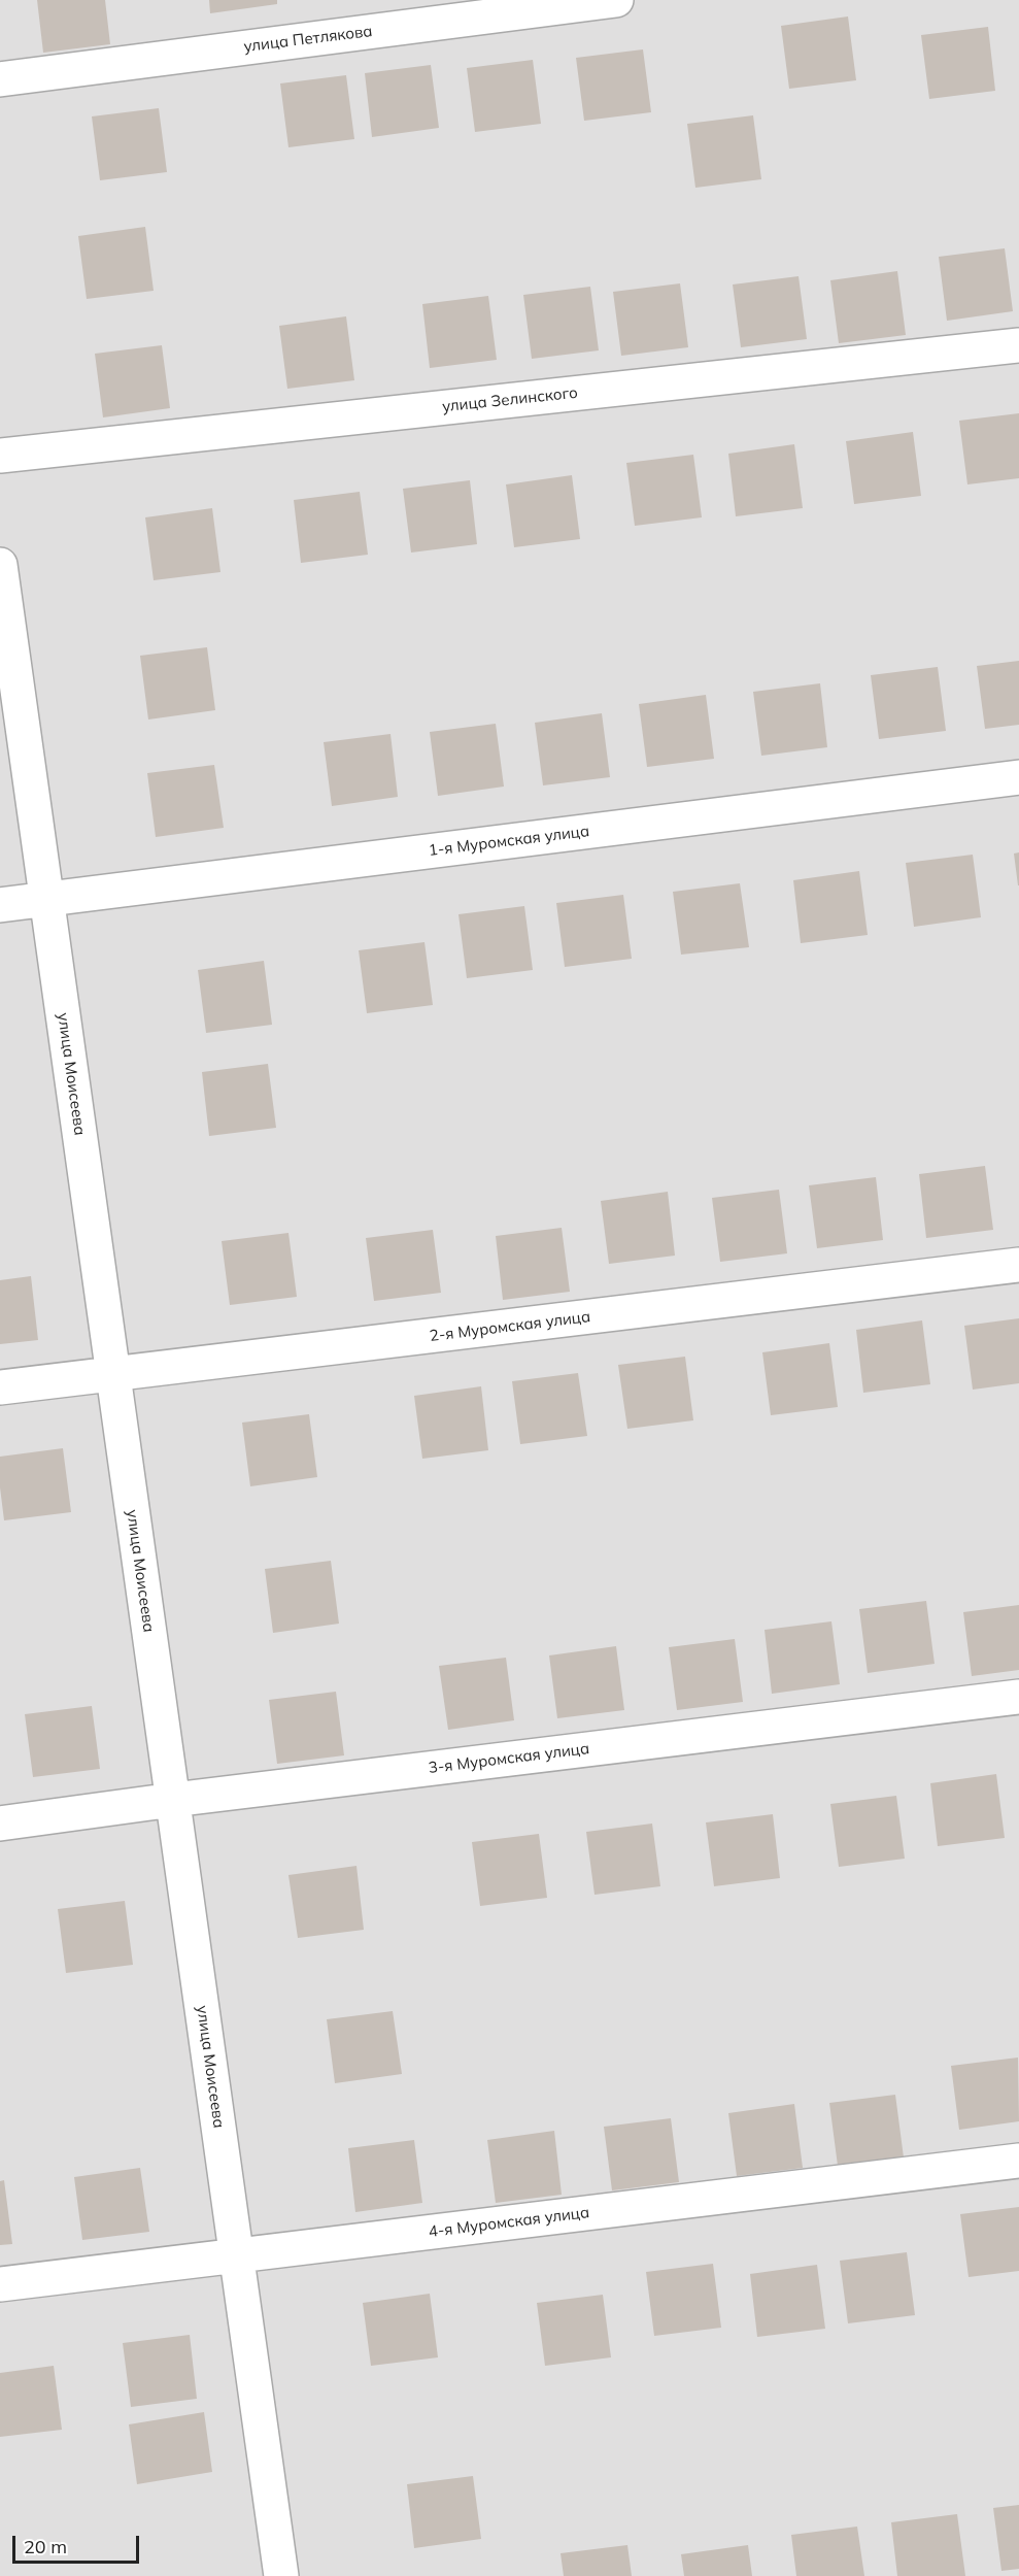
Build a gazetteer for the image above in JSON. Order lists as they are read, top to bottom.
{
  "streets": {
    "street": [
      "улица Петлякова",
      "улица Зелинского",
      "1-я Муромская улица",
      "улица Моисеева",
      "2-я Муромская улица",
      "3-я Муромская улица",
      "4-я Муромская улица"
    ]
  },
  "crossings": [
    ["1-я Муромская улица", "улица Моисеева"],
    ["улица Моисеева", "2-я Муромская улица"],
    ["улица Моисеева", "3-я Муромская улица"],
    ["улица Моисеева", "4-я Муромская улица"]
  ],
  "scale_bar": "20 m"
}
